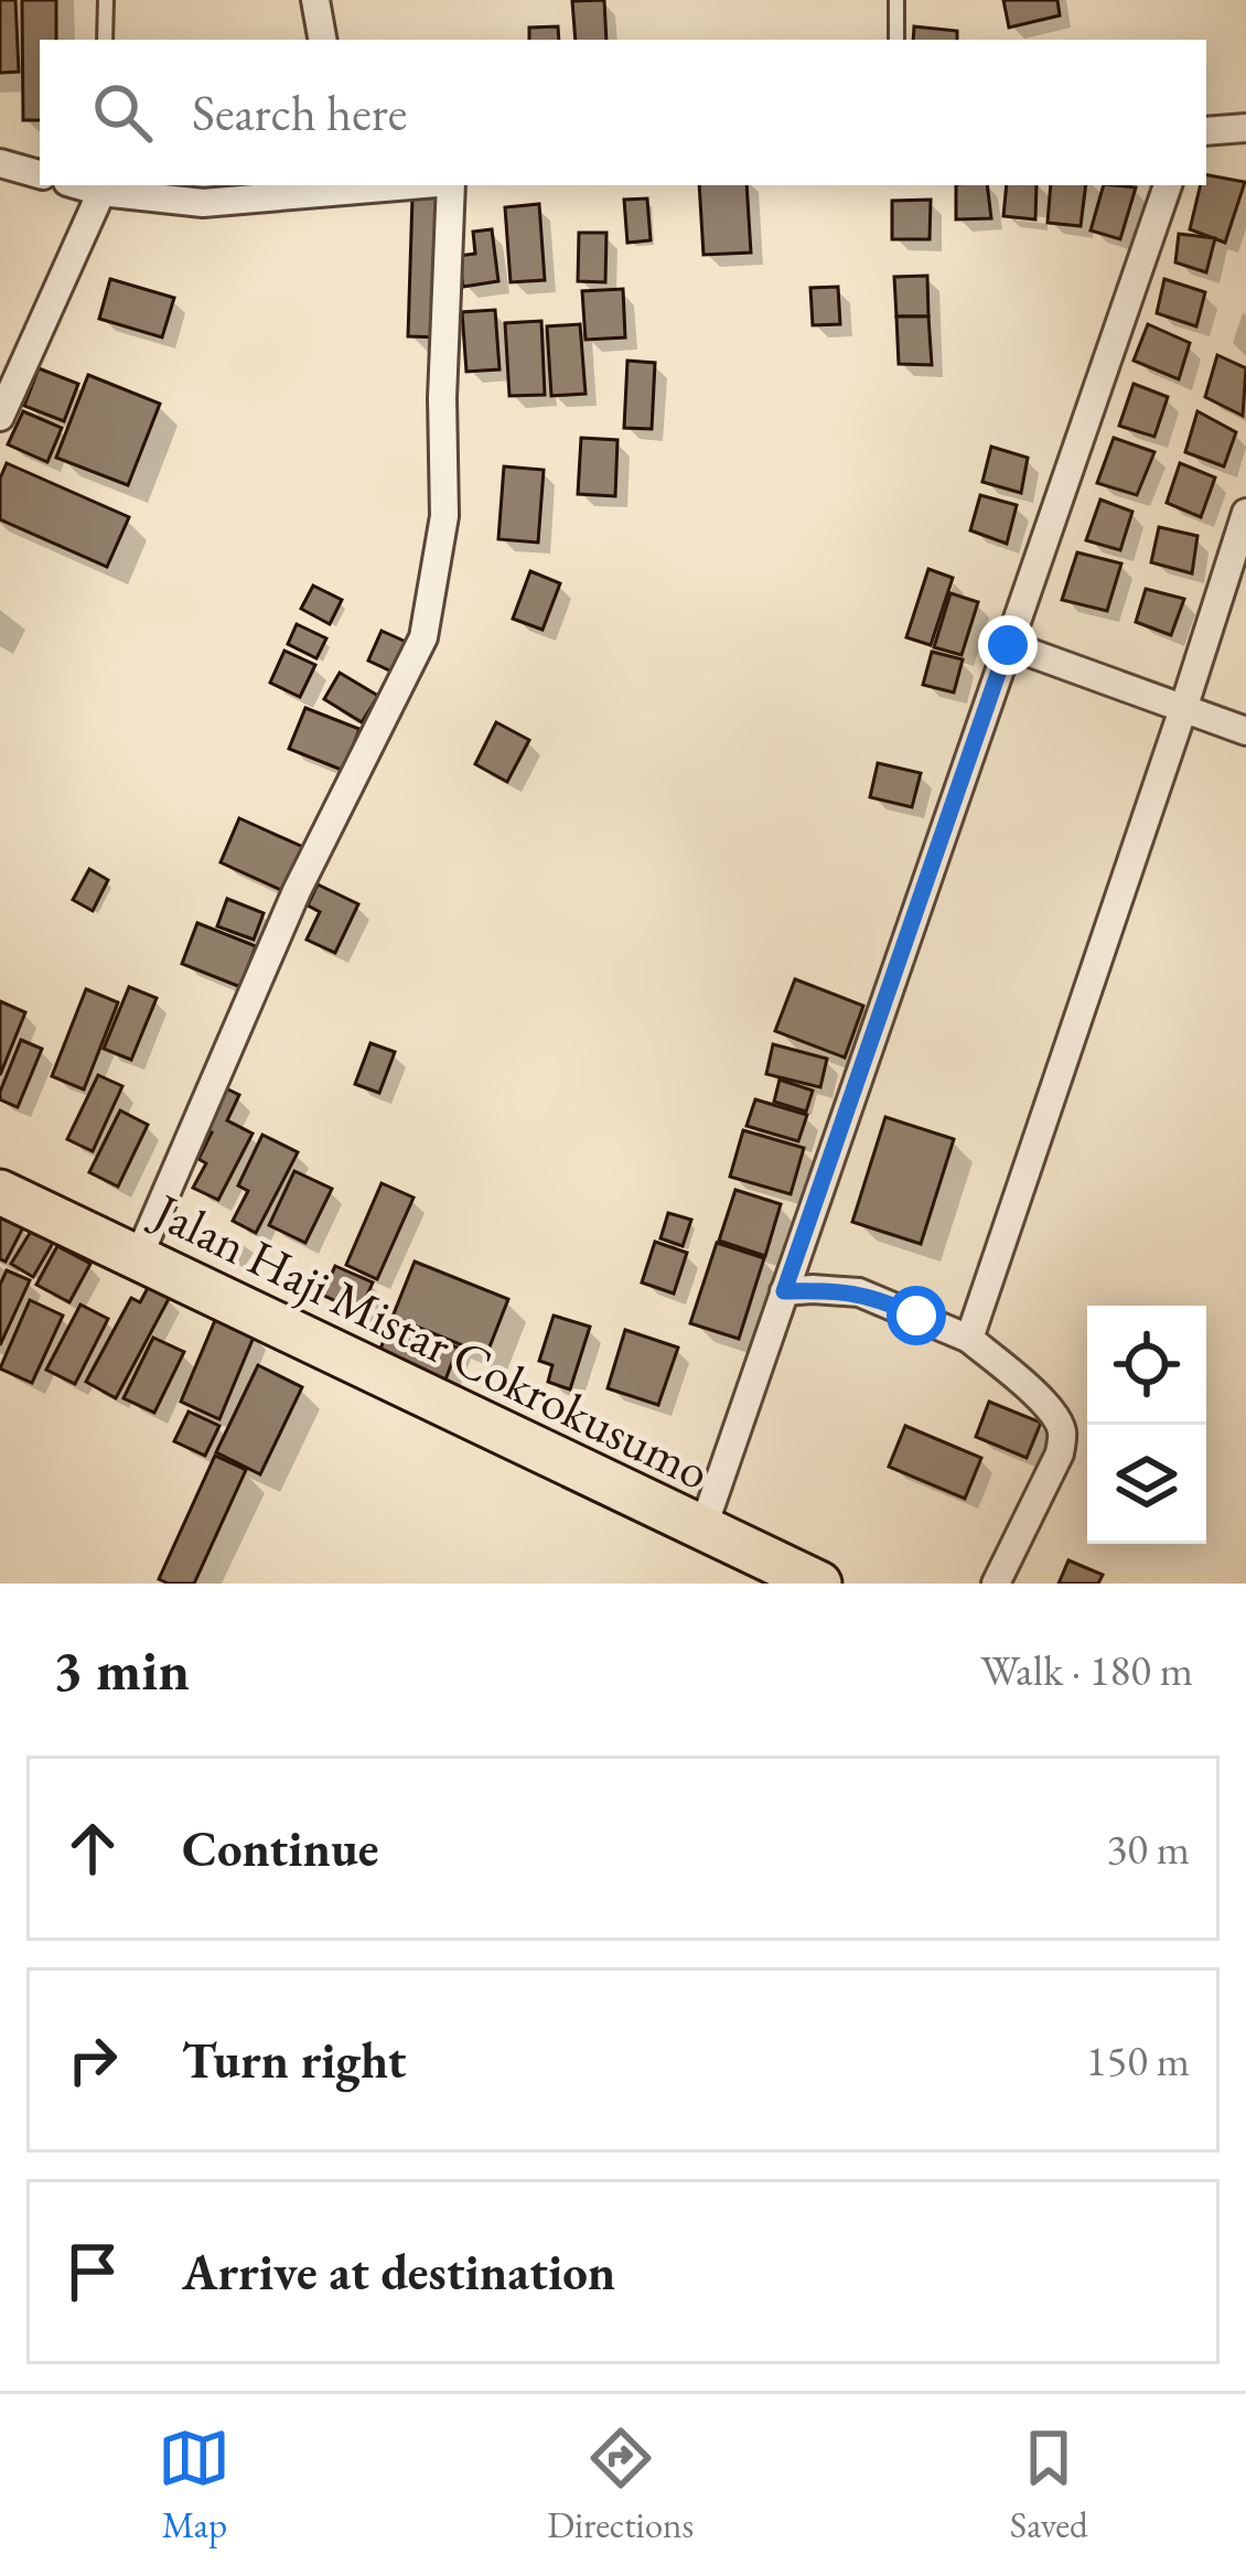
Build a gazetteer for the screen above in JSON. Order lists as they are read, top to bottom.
{
  "streets": {
    "main road": ["Jalan Haji Mistar Cokrokusumo"]
  },
  "page": {
    "search": "Search here",
    "heading": ["3 min", "Walk · 180 m"],
    "list": [
      ["Continue", "30 m"],
      ["Turn right", "150 m"],
      "Arrive at destination"
    ],
    "nav": ["Map", "Directions", "Saved"]
  }
}
